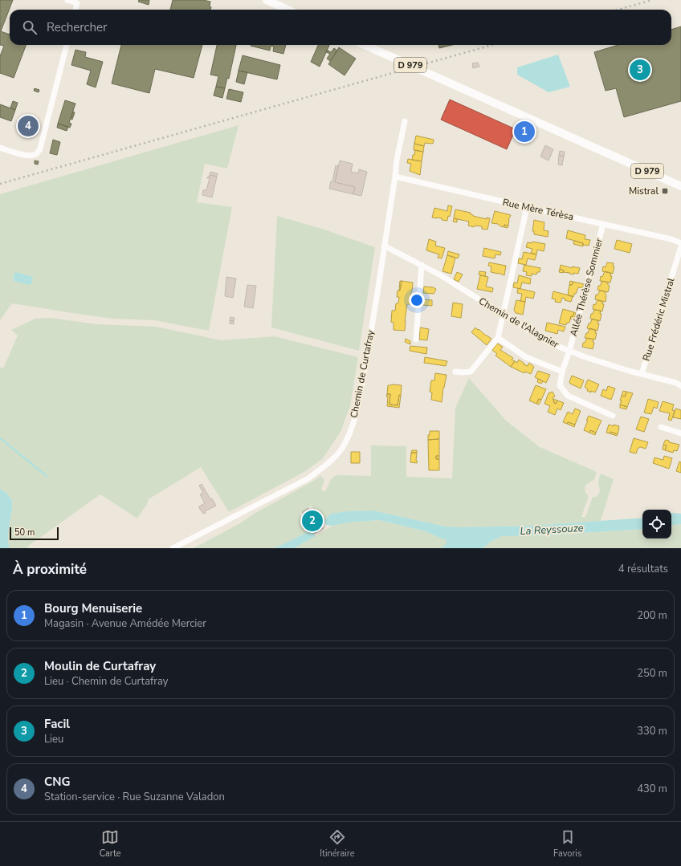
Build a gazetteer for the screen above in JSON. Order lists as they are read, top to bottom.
{
  "streets": {
    "main road": ["D 979"],
    "street": [
      "Rue Mère Térèsa",
      "Allée Thérèse Sommier",
      "Rue Frédéric Mistral",
      "Chemin de l'Alagnier",
      "Chemin de Curtafray"
    ]
  },
  "crossings": [
    ["Rue Mère Térèsa", "Allée Thérèse Sommier"],
    ["Rue Mère Térèsa", "Chemin de Curtafray"],
    ["Allée Thérèse Sommier", "Chemin de l'Alagnier"],
    ["Rue Frédéric Mistral", "Chemin de l'Alagnier"],
    ["Chemin de l'Alagnier", "Chemin de Curtafray"]
  ],
  "water": ["La Reyssouze"],
  "places": {
    "transit": ["Mistral"]
  },
  "scale_bar": "50 m",
  "page": {
    "search": "Rechercher",
    "pins": [
      "3",
      "4",
      "1",
      "2"
    ],
    "scale": "50 m",
    "heading": ["À proximité", "4 résultats"],
    "list": [
      {
        "mark": "1",
        "name": "Bourg Menuiserie",
        "note": "Magasin · Avenue Amédée Mercier",
        "value": "200 m"
      },
      {
        "mark": "2",
        "name": "Moulin de Curtafray",
        "note": "Lieu · Chemin de Curtafray",
        "value": "250 m"
      },
      {
        "mark": "3",
        "name": "Facil",
        "note": "Lieu",
        "value": "330 m"
      },
      {
        "mark": "4",
        "name": "CNG",
        "note": "Station-service · Rue Suzanne Valadon",
        "value": "430 m"
      }
    ],
    "nav": ["Carte", "Itinéraire", "Favoris"]
  }
}
